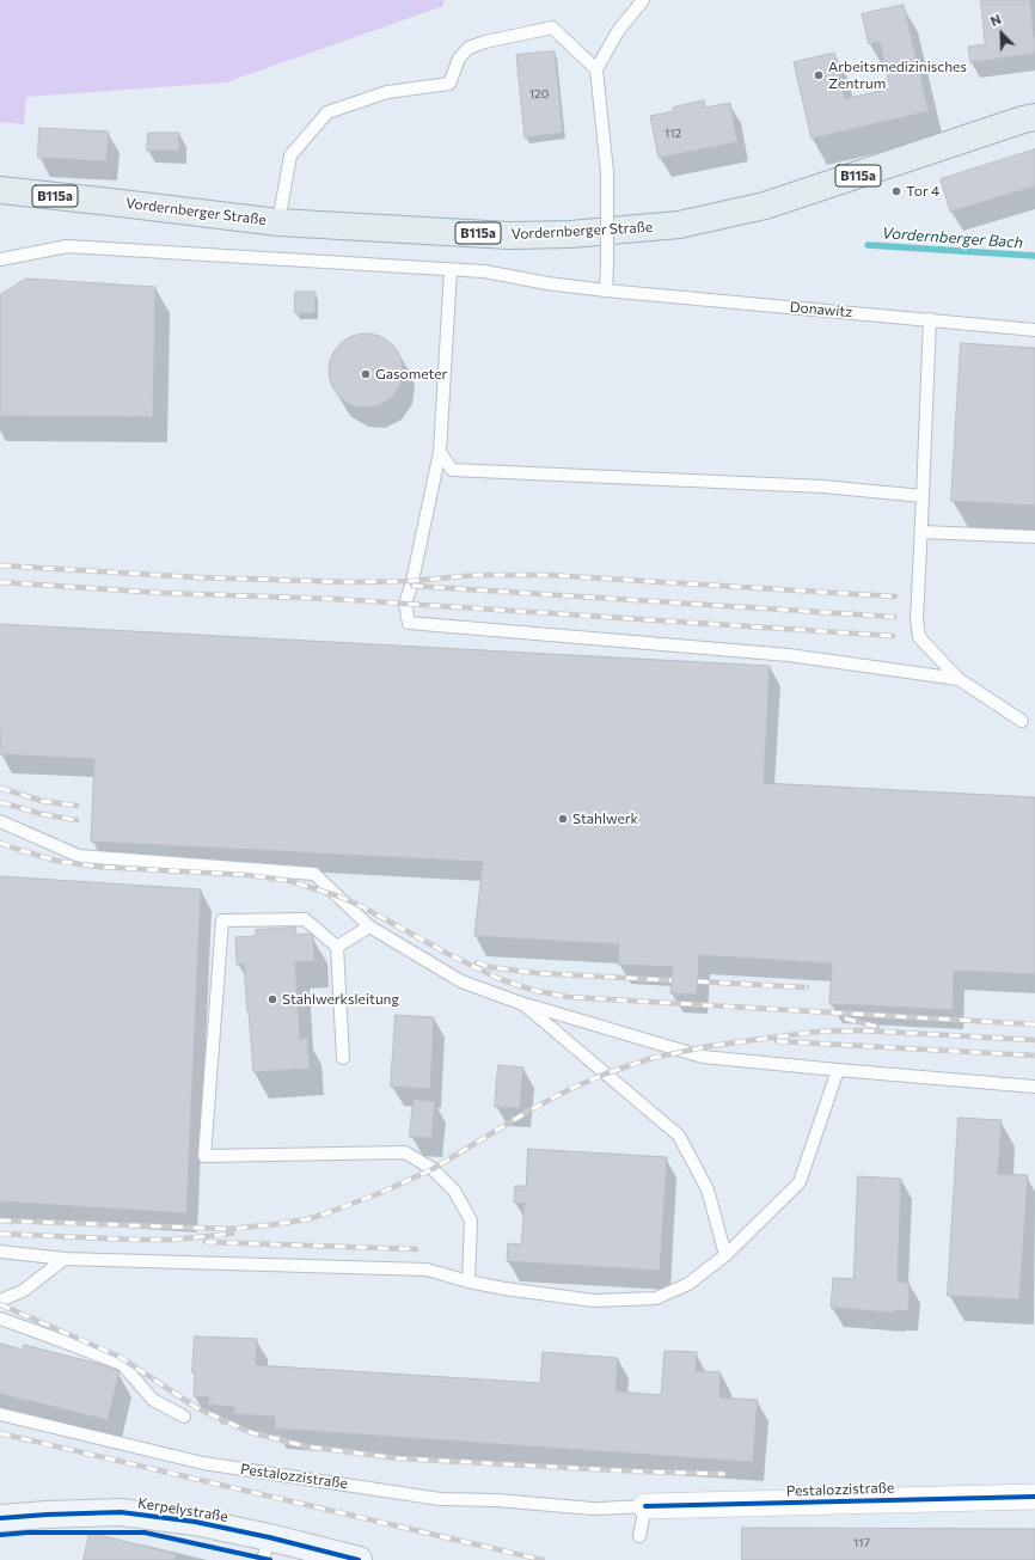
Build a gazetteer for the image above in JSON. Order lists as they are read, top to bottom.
{
  "streets": {
    "main road": ["B115a", "Vordernberger Straße", "Kerpelystraße"],
    "street": ["Pestalozzistraße"],
    "lane": ["Donawitz"]
  },
  "water": ["Vordernberger Bach"],
  "places": [
    "Arbeitsmedizinisches Zentrum",
    "Tor 4",
    "Gasometer",
    "Stahlwerk",
    "Stahlwerksleitung"
  ],
  "house_numbers": ["120", "112", "117"],
  "north": "top left"
}
